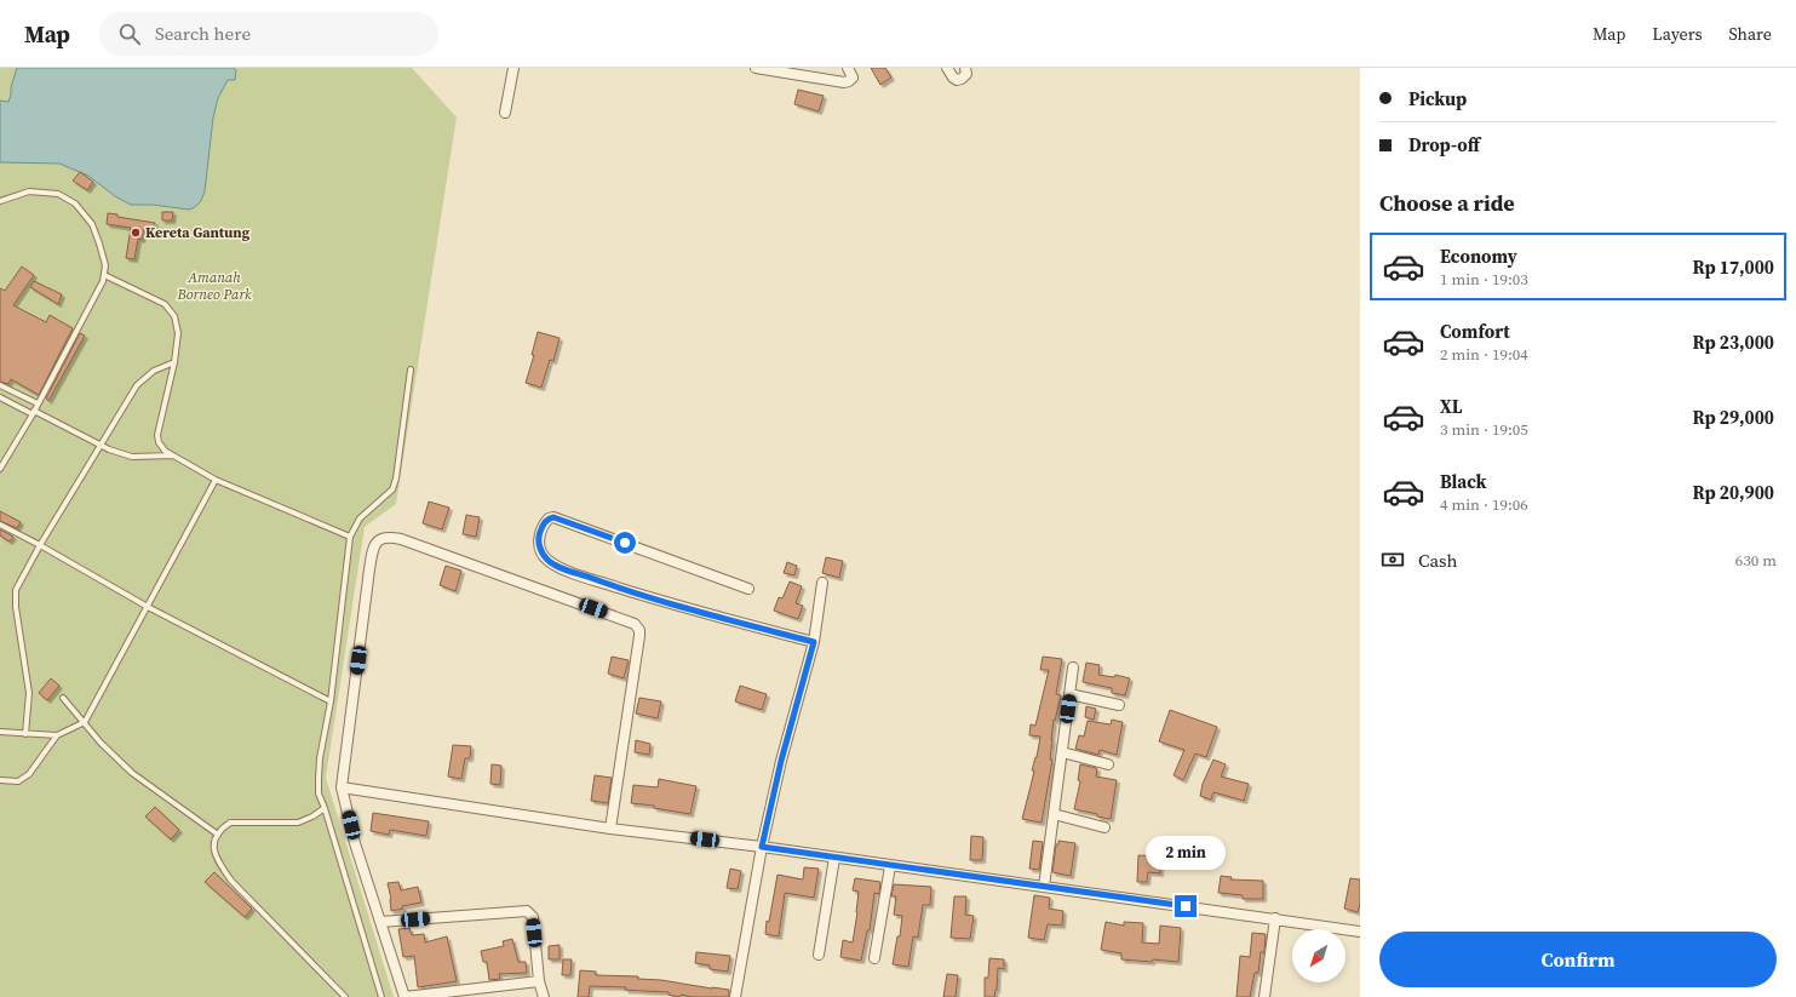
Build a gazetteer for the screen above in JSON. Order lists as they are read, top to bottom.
{
  "parks": ["Amanah Borneo Park"],
  "places": ["Kereta Gantung"],
  "north": "bottom left",
  "page": {
    "header": "Map",
    "search": "Search here",
    "nav": ["Map", "Layers", "Share"],
    "banner": ["Pickup", "Drop-off"],
    "heading": "Choose a ride",
    "list": [
      {
        "name": "Economy",
        "note": "1 min · 19:03",
        "value": "Rp 17,000"
      },
      {
        "name": "Comfort",
        "note": "2 min · 19:04",
        "value": "Rp 23,000"
      },
      {
        "name": "XL",
        "note": "3 min · 19:05",
        "value": "Rp 29,000"
      },
      {
        "name": "Black",
        "note": "4 min · 19:06",
        "value": "Rp 20,900"
      }
    ],
    "pay": ["Cash", "630 m"],
    "bubble": "2 min",
    "buttons": "Confirm"
  }
}
